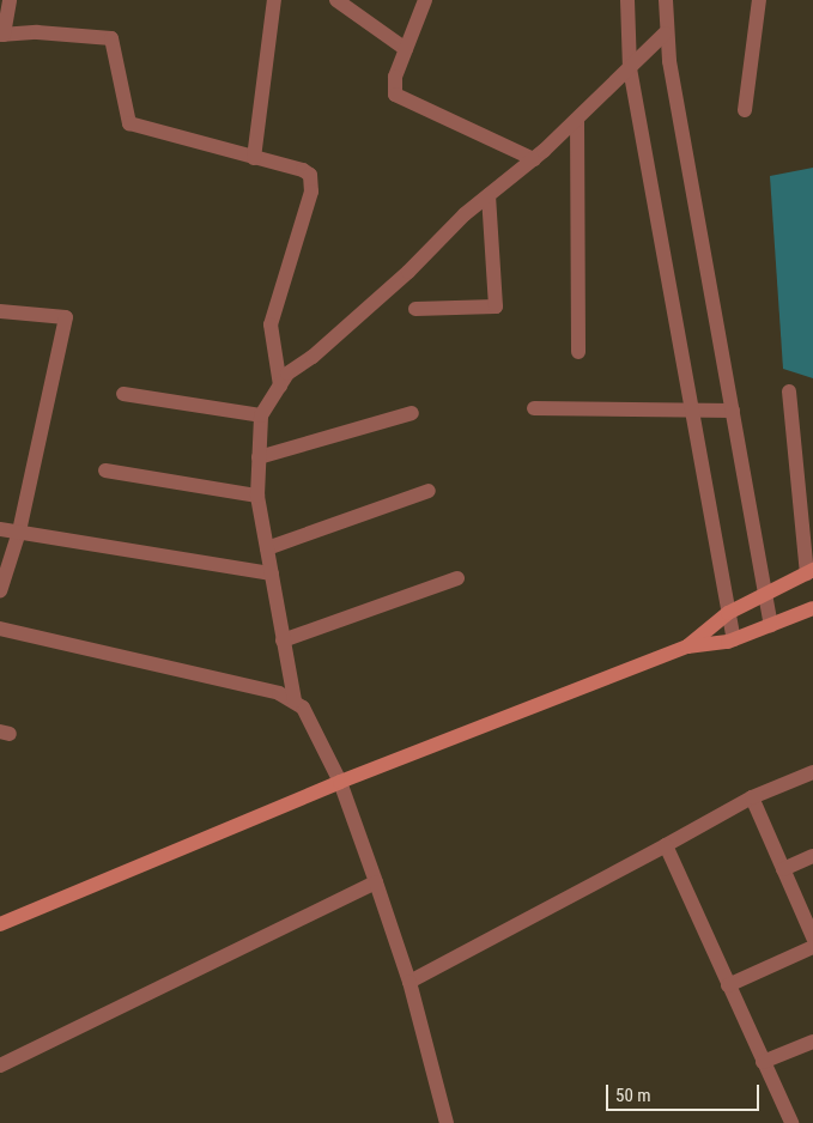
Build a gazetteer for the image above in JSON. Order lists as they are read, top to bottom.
{
  "scale_bar": "50 m"
}
